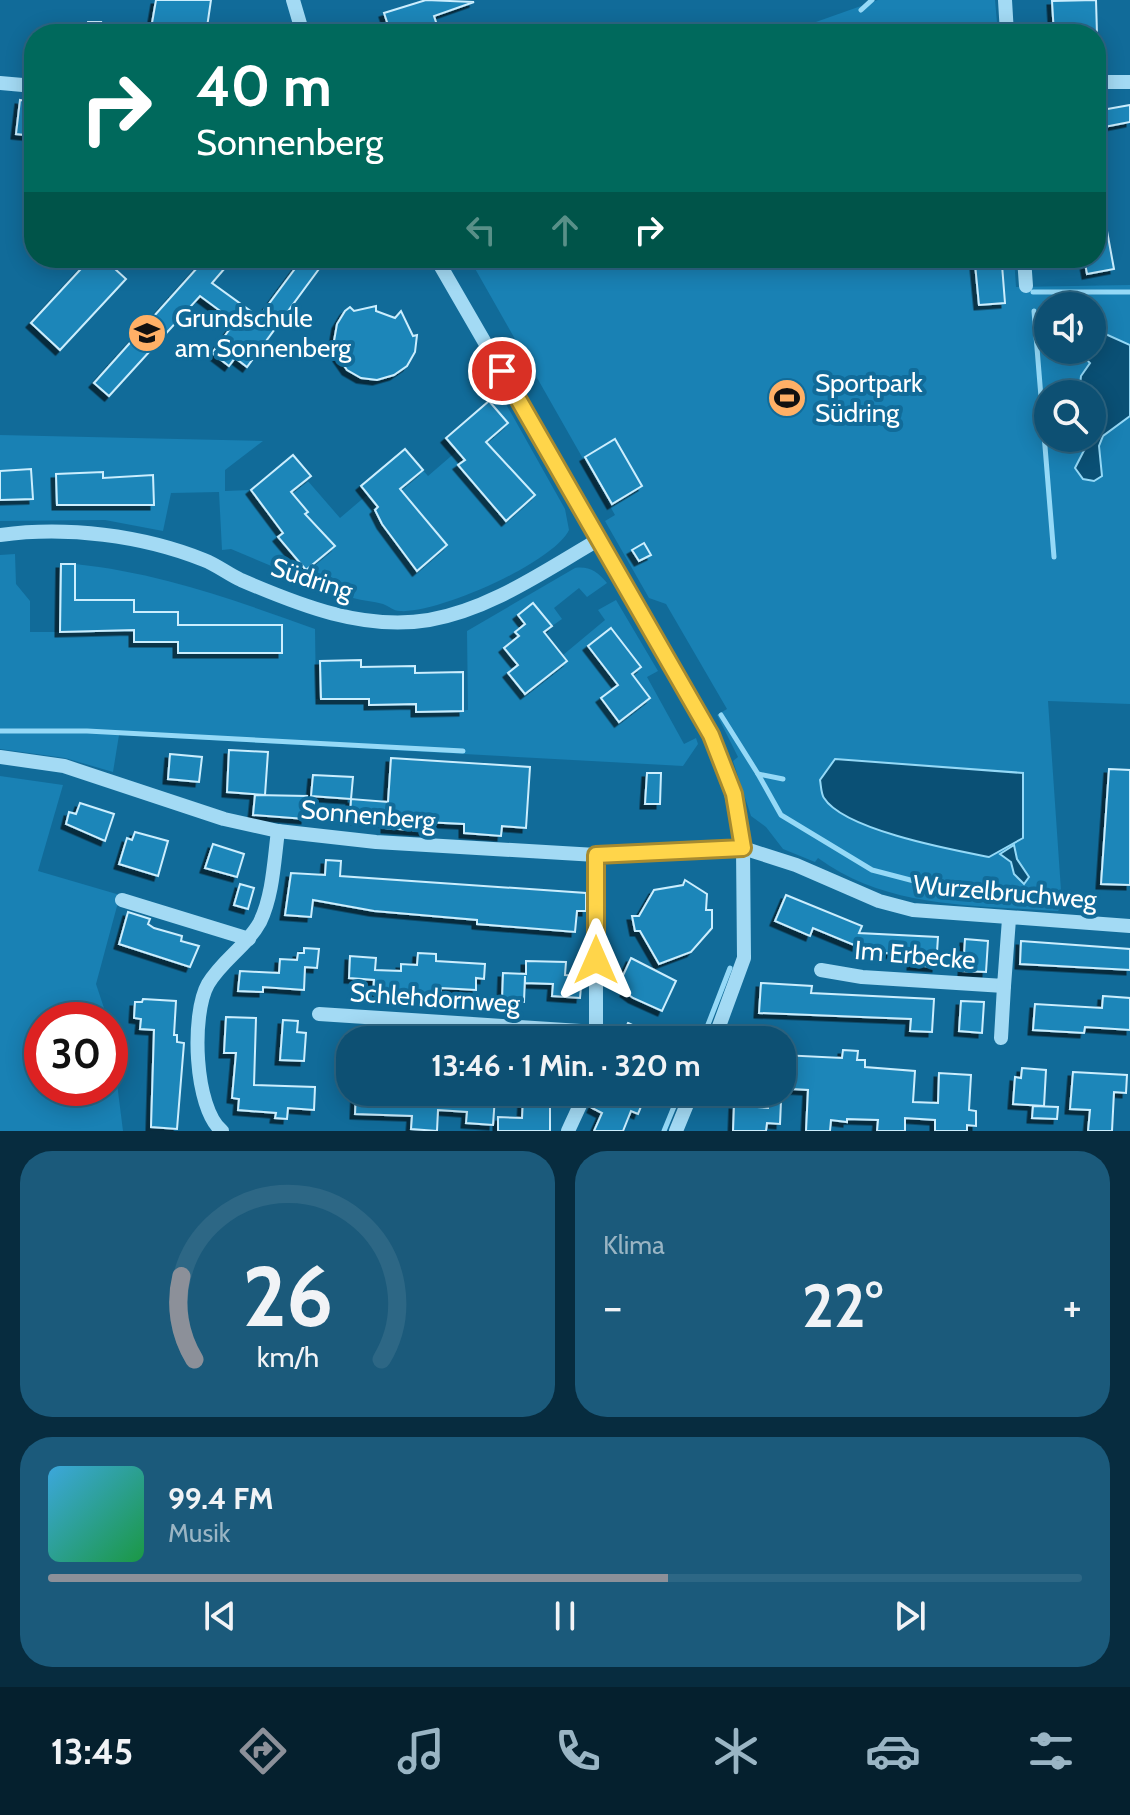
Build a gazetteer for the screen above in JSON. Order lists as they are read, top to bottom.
{
  "streets": {
    "street": [
      "Südring",
      "Sonnenberg",
      "Wurzelbruchweg",
      "Im Erbecke",
      "Schlehdornweg"
    ]
  },
  "crossings": [
    ["Sonnenberg", "Wurzelbruchweg"],
    ["Wurzelbruchweg", "Im Erbecke"]
  ],
  "places": {
    "school or university": ["Grundschule am Sonnenberg"],
    "sports": ["Sportpark Südring"]
  },
  "page": {
    "turn": ["40 m", "Sonnenberg"],
    "limit": "30",
    "trip": "13:46 · 1 Min. · 320 m",
    "tile": "Klima",
    "heat": ["−", "22°", "+"],
    "song": ["99.4 FM", "Musik"],
    "tabs": "13:45",
    "gauge": ["26", "km/h"]
  }
}
